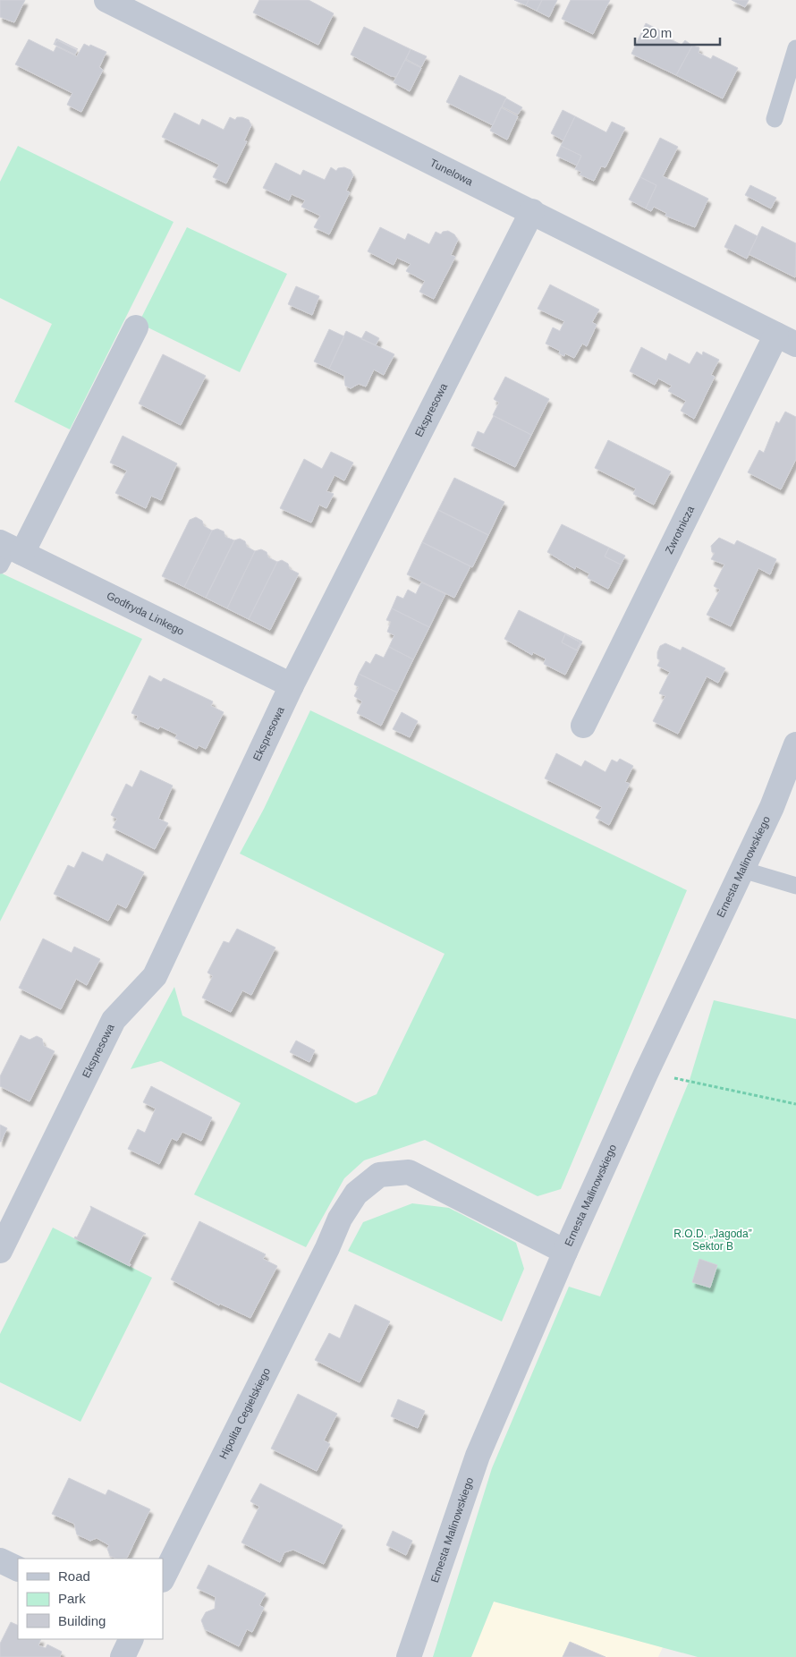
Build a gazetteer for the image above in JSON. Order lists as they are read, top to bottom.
{
  "streets": {
    "street": [
      "Tunelowa",
      "Ekspresowa",
      "Zwrotnicza",
      "Godfryda Linkego",
      "Ernesta Malinowskiego",
      "Hipolita Cegielskiego"
    ]
  },
  "crossings": [
    ["Tunelowa", "Ekspresowa"],
    ["Tunelowa", "Zwrotnicza"],
    ["Ekspresowa", "Godfryda Linkego"],
    ["Ernesta Malinowskiego", "Hipolita Cegielskiego"]
  ],
  "parks": ["R.O.D. „Jagoda” Sektor B"],
  "legend": ["Road", "Park", "Building"],
  "scale_bar": "20 m"
}
